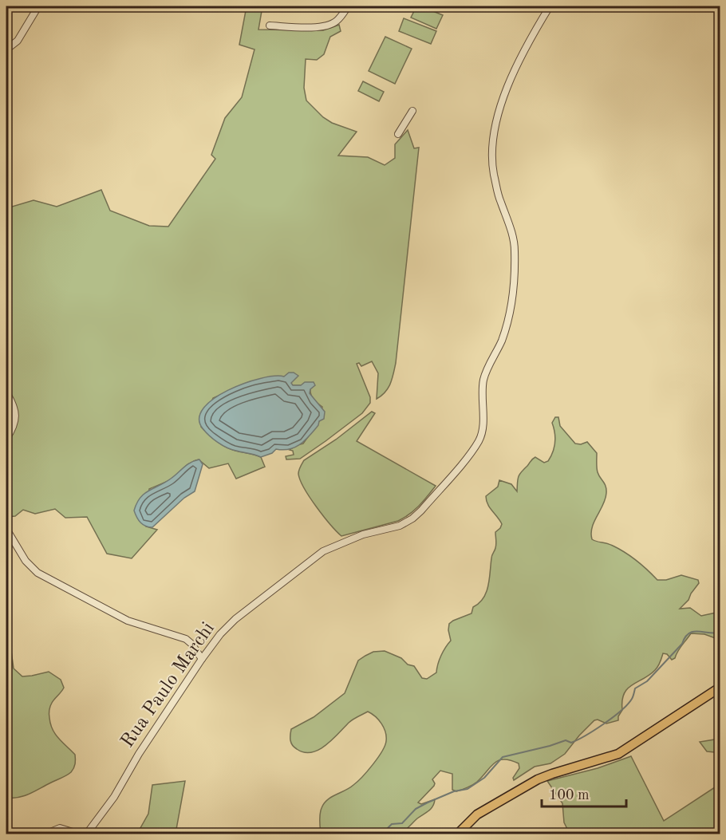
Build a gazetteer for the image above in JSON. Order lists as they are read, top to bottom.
{
  "streets": {
    "street": ["Rua Paulo Marchi"]
  },
  "scale_bar": "100 m"
}
